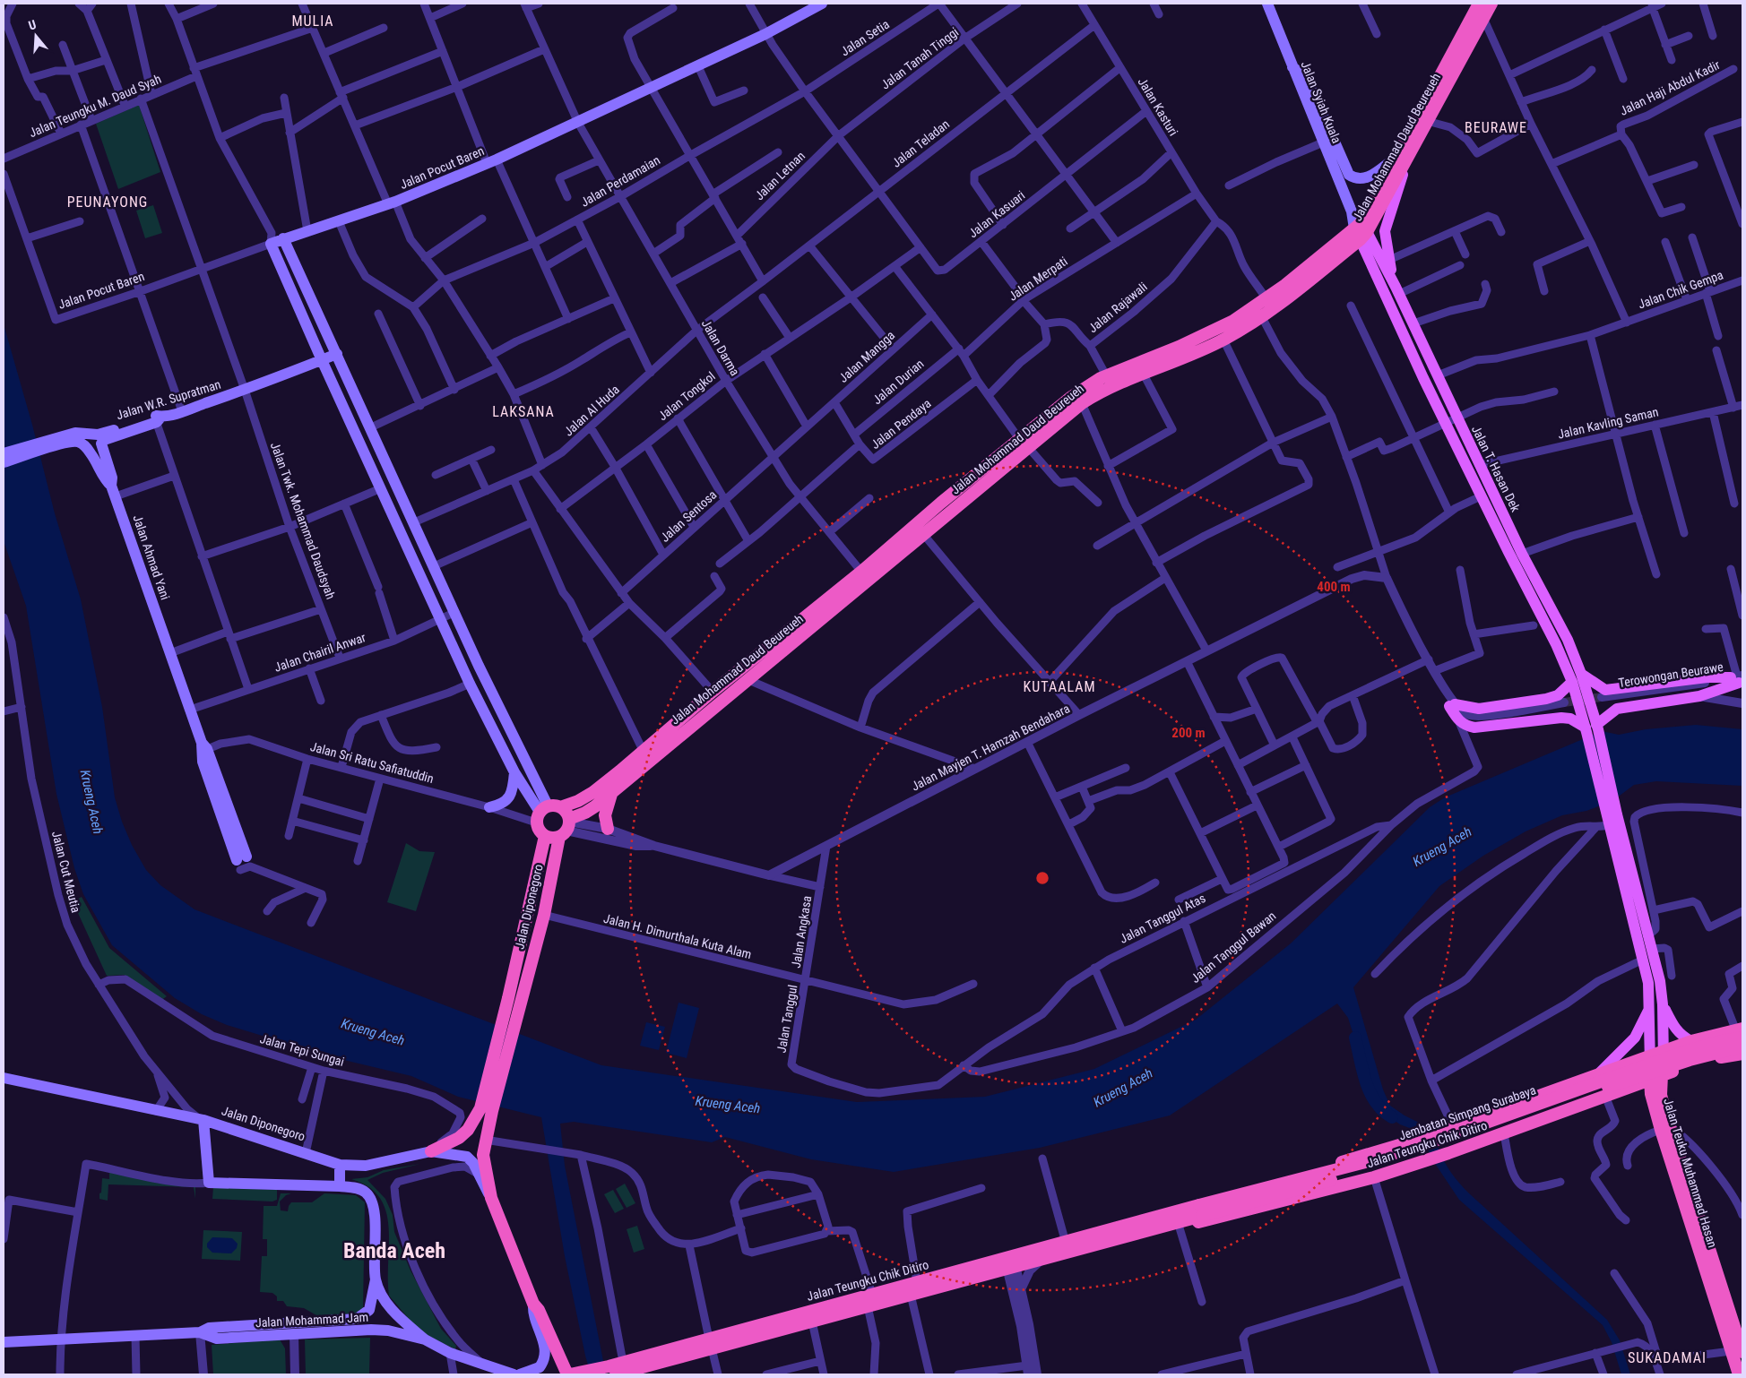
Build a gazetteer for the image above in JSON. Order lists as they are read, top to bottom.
{
  "streets": {
    "highway": [
      "Jalan Mohammad Daud Beureueh",
      "Jalan Diponegoro",
      "Jembatan Simpang Surabaya",
      "Jalan Teungku Chik Ditiro",
      "Jalan Teuku Muhammad Hasan"
    ],
    "main road": [
      "Jalan Syiah Kuala",
      "Jalan Pocut Baren",
      "Jalan W.R. Supratman",
      "Jalan T. Hasan Dek",
      "Jalan Ahmad Yani",
      "Jalan Mohammad Jam"
    ],
    "street": [
      "Jalan Setia",
      "Jalan Tanah Tinggi",
      "Jalan Haji Abdul Kadir",
      "Jalan Teungku M. Daud Syah",
      "Jalan Kasturi",
      "Jalan Teladan",
      "Jalan Letnan",
      "Jalan Perdamaian",
      "Jalan Kasuari",
      "Jalan Merpati",
      "Jalan Chik Gempa",
      "Jalan Rajawali",
      "Jalan Darma",
      "Jalan Mangga",
      "Jalan Durian",
      "Jalan Tongkol",
      "Jalan Al Huda",
      "Jalan Kavling Saman",
      "Jalan Pendaya",
      "Jalan Sentosa",
      "Jalan Twk. Mohammad Daudsyah",
      "Jalan Chairil Anwar",
      "Terowongan Beurawe",
      "Jalan Mayjen T. Hamzah Bendahara",
      "Jalan Sri Ratu Safiatuddin",
      "Jalan Cut Meutia",
      "Jalan Tanggul Atas",
      "Jalan Angkasa",
      "Jalan H. Dimurthala Kuta Alam",
      "Jalan Tanggul Bawan",
      "Jalan Tanggul",
      "Jalan Tepi Sungai"
    ]
  },
  "crossings": [
    ["Jalan Setia", "Jalan Perdamaian"],
    ["Jalan Setia", "Jalan Kasuari"],
    ["Jalan Tanah Tinggi", "Jalan Letnan"],
    ["Jalan Tanah Tinggi", "Jalan Kasuari"],
    ["Jalan Syiah Kuala", "Jalan Mohammad Daud Beureueh"],
    ["Jalan Syiah Kuala", "Jalan T. Hasan Dek"],
    ["Jalan Teungku M. Daud Syah", "Jalan Twk. Mohammad Daudsyah"],
    ["Jalan Kasturi", "Jalan Teladan"],
    ["Jalan Kasturi", "Jalan Mohammad Daud Beureueh"],
    ["Jalan Kasturi", "Jalan Kasuari"],
    ["Jalan Kasturi", "Jalan Merpati"],
    ["Jalan Kasturi", "Jalan Rajawali"],
    ["Jalan Teladan", "Jalan Kasuari"],
    ["Jalan Teladan", "Jalan Al Huda"],
    ["Jalan Mohammad Daud Beureueh", "Jalan Darma"],
    ["Jalan Mohammad Daud Beureueh", "Jalan T. Hasan Dek"],
    ["Jalan Mohammad Daud Beureueh", "Jalan Sri Ratu Safiatuddin"],
    ["Jalan Mohammad Daud Beureueh", "Jalan Diponegoro"],
    ["Jalan Pocut Baren", "Jalan Kasuari"],
    ["Jalan Pocut Baren", "Jalan Darma"],
    ["Jalan Pocut Baren", "Jalan Twk. Mohammad Daudsyah"],
    ["Jalan Letnan", "Jalan Kasuari"],
    ["Jalan Perdamaian", "Jalan Kasuari"],
    ["Jalan Perdamaian", "Jalan Darma"],
    ["Jalan Kasuari", "Jalan Tongkol"],
    ["Jalan Merpati", "Jalan Durian"],
    ["Jalan Chik Gempa", "Jalan T. Hasan Dek"],
    ["Jalan Darma", "Jalan Mangga"],
    ["Jalan Darma", "Jalan Tongkol"],
    ["Jalan Darma", "Jalan Al Huda"],
    ["Jalan Darma", "Jalan Sentosa"],
    ["Jalan Mangga", "Jalan Pendaya"],
    ["Jalan Mangga", "Jalan Sentosa"],
    ["Jalan Durian", "Jalan Pendaya"],
    ["Jalan W.R. Supratman", "Jalan Twk. Mohammad Daudsyah"],
    ["Jalan W.R. Supratman", "Jalan Ahmad Yani"],
    ["Jalan Kavling Saman", "Jalan T. Hasan Dek"],
    ["Jalan Twk. Mohammad Daudsyah", "Jalan Chairil Anwar"],
    ["Jalan Ahmad Yani", "Jalan Chairil Anwar"],
    ["Jalan Ahmad Yani", "Jalan Sri Ratu Safiatuddin"],
    ["Jalan Mayjen T. Hamzah Bendahara", "Jalan Angkasa"],
    ["Jalan Cut Meutia", "Jalan Diponegoro"],
    ["Jalan Cut Meutia", "Jalan Tepi Sungai"],
    ["Jalan Diponegoro", "Jalan H. Dimurthala Kuta Alam"],
    ["Jalan Diponegoro", "Jalan Tepi Sungai"],
    ["Jalan Tanggul Atas", "Jalan Tanggul Bawan"],
    ["Jalan Tanggul Atas", "Jalan Tanggul"],
    ["Jalan Angkasa", "Jalan H. Dimurthala Kuta Alam"],
    ["Jalan Angkasa", "Jalan Tanggul"],
    ["Jalan H. Dimurthala Kuta Alam", "Jalan Tanggul"],
    ["Jalan Tanggul Bawan", "Jalan Tanggul"],
    ["Jembatan Simpang Surabaya", "Jalan Teungku Chik Ditiro"],
    ["Jalan Teungku Chik Ditiro", "Jalan Teuku Muhammad Hasan"]
  ],
  "districts": [
    "MULIA",
    "BEURAWE",
    "PEUNAYONG",
    "LAKSANA",
    "KUTAALAM",
    "Banda Aceh",
    "SUKADAMAI"
  ],
  "water": ["Krueng Aceh"],
  "north": "top",
  "rings": ["400 m", "200 m"]
}
